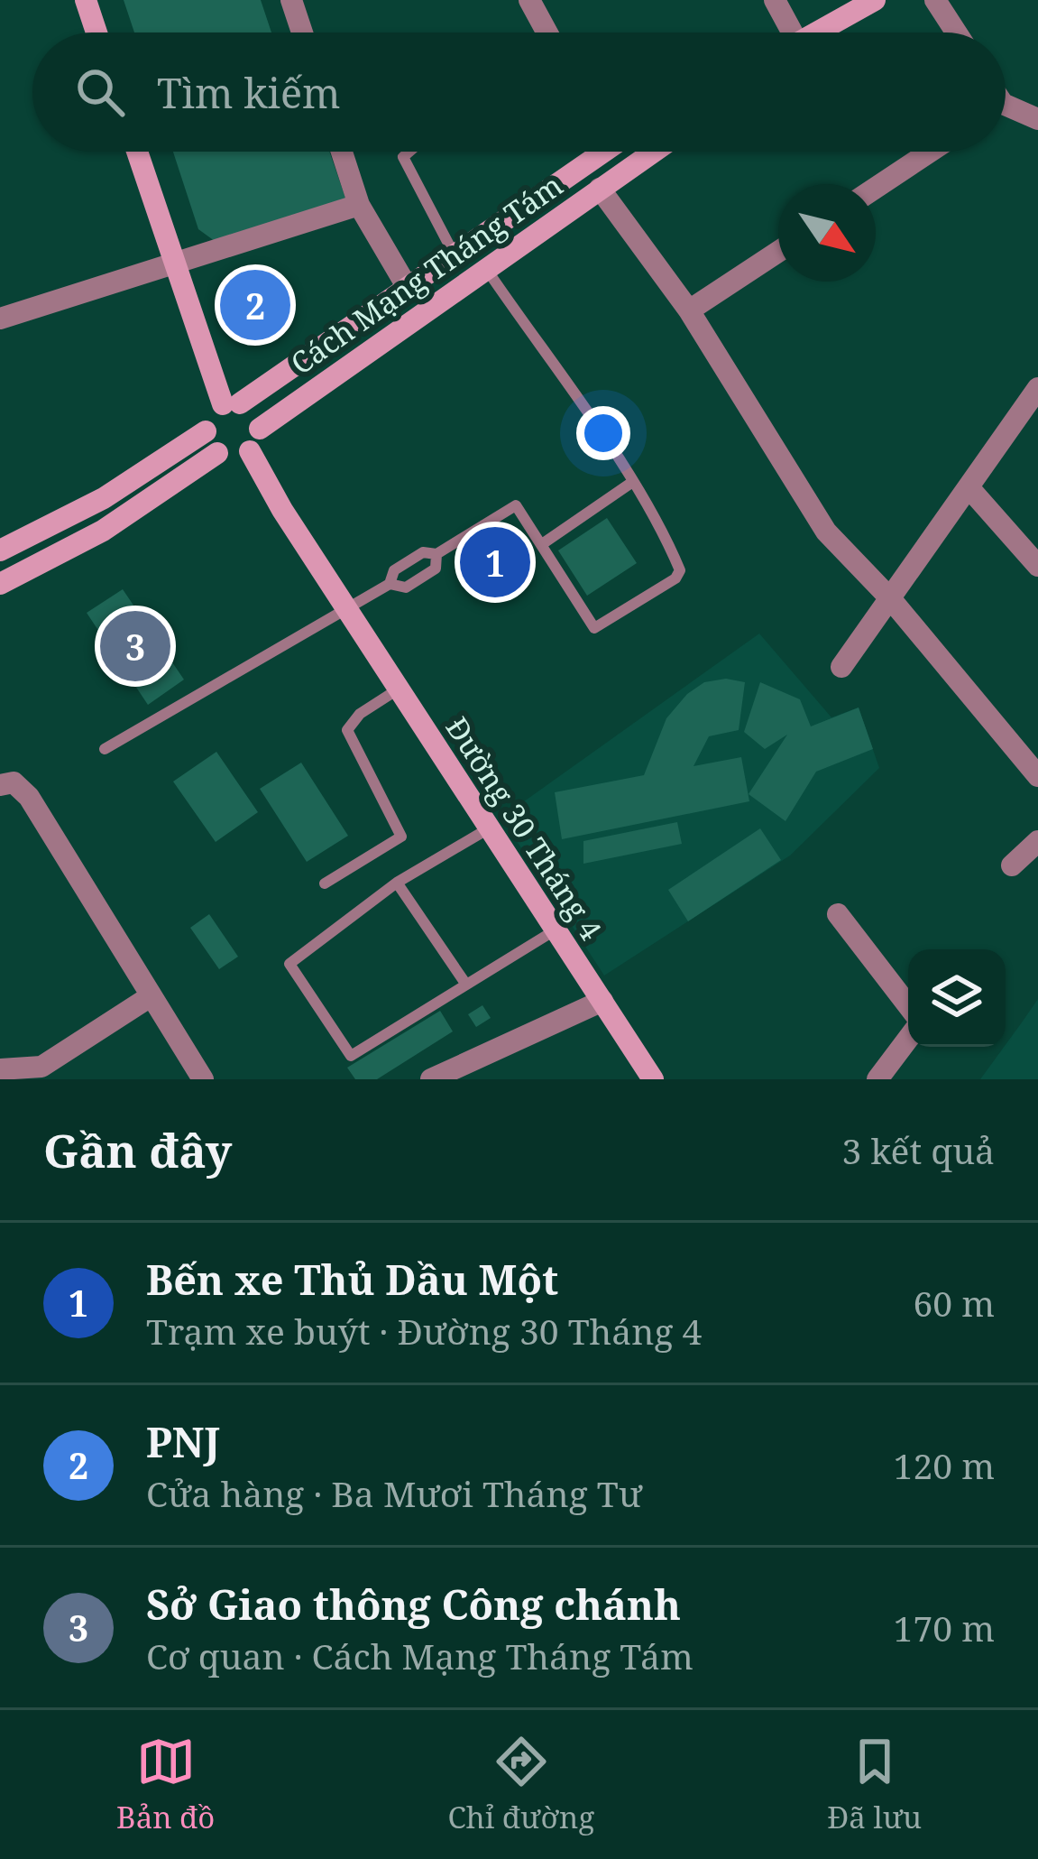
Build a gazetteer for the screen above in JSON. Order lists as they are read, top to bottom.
{
  "streets": {
    "main road": ["Cách Mạng Tháng Tám", "Đường 30 Tháng 4"]
  },
  "crossings": [
    ["Cách Mạng Tháng Tám", "Đường 30 Tháng 4"]
  ],
  "north": "bottom right",
  "page": {
    "search": "Tìm kiếm",
    "pins": ["2", "1", "3"],
    "heading": ["Gần đây", "3 kết quả"],
    "list": [
      {
        "mark": "1",
        "name": "Bến xe Thủ Dầu Một",
        "note": "Trạm xe buýt · Đường 30 Tháng 4",
        "value": "60 m"
      },
      {
        "mark": "2",
        "name": "PNJ",
        "note": "Cửa hàng · Ba Mươi Tháng Tư",
        "value": "120 m"
      },
      {
        "mark": "3",
        "name": "Sở Giao thông Công chánh",
        "note": "Cơ quan · Cách Mạng Tháng Tám",
        "value": "170 m"
      }
    ],
    "nav": ["Bản đồ", "Chỉ đường", "Đã lưu"]
  }
}
